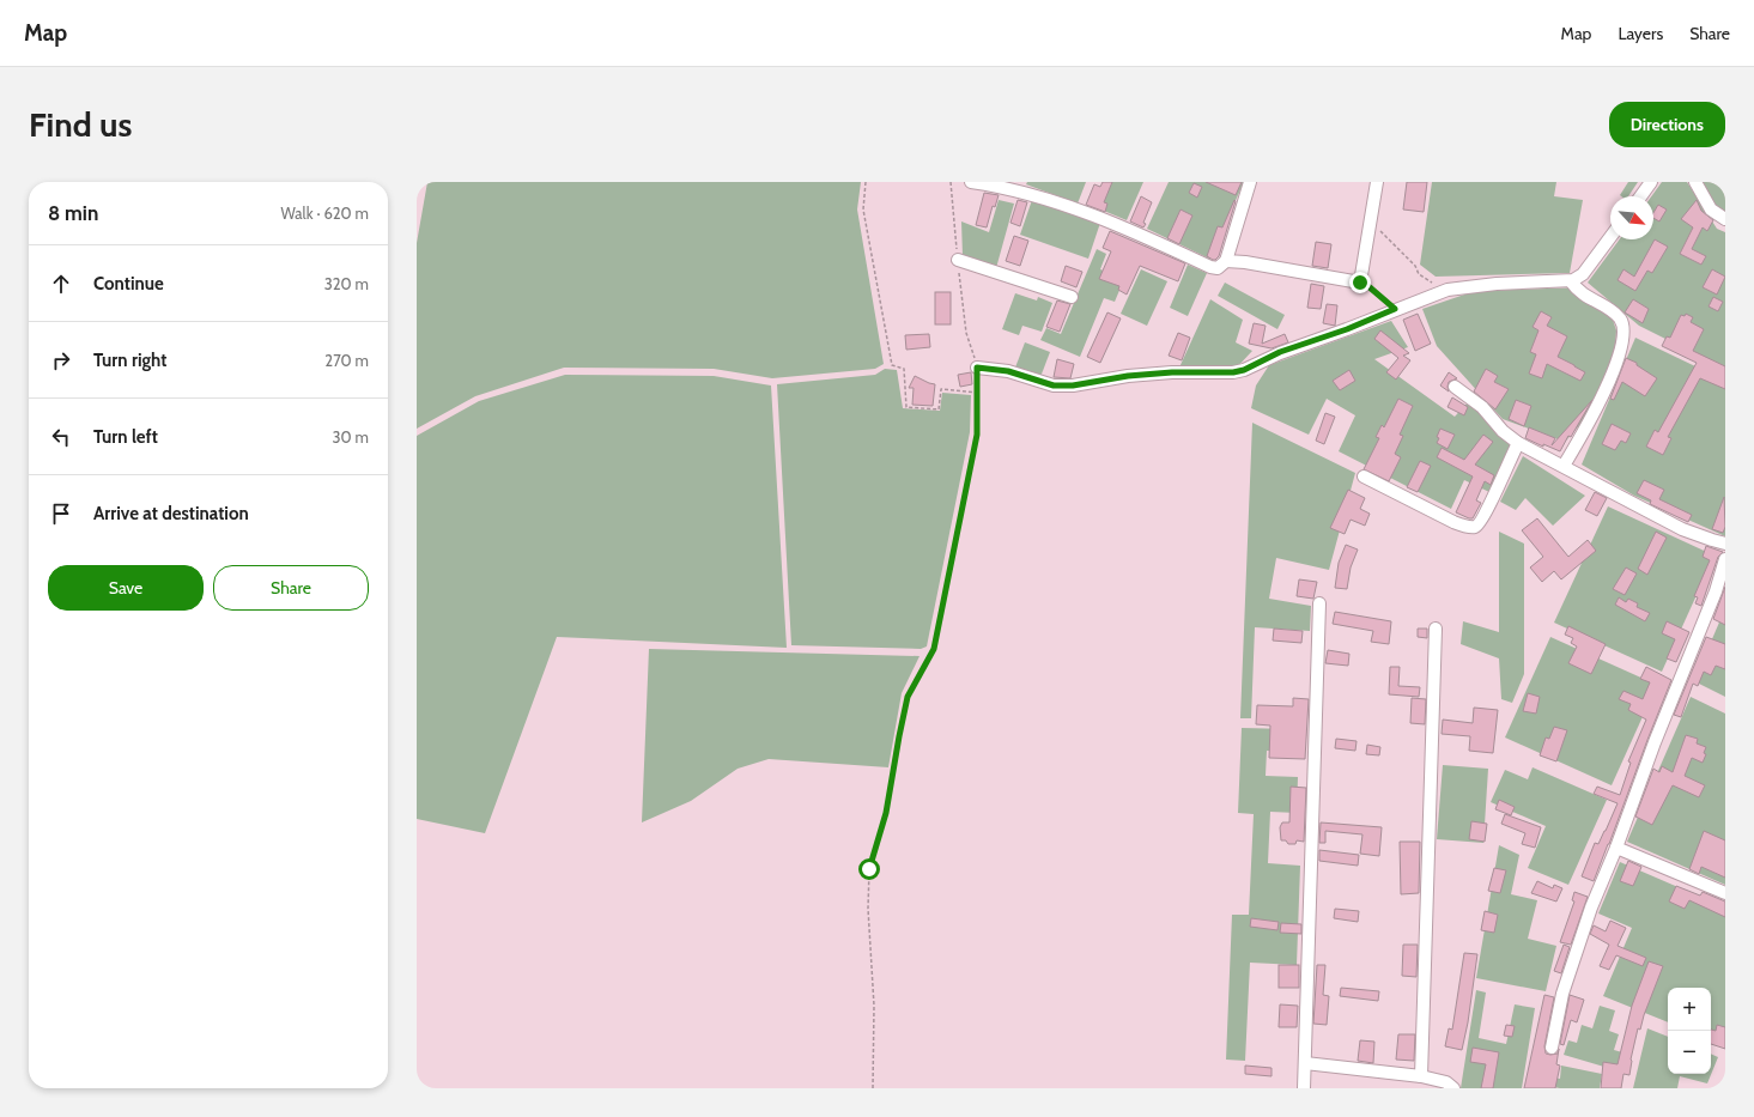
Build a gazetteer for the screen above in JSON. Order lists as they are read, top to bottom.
{
  "north": "bottom right",
  "page": {
    "header": "Map",
    "nav": ["Map", "Layers", "Share"],
    "buttons": [
      "Directions",
      ["Save", "Share"]
    ],
    "title": "Find us",
    "heading": ["8 min", "Walk · 620 m"],
    "list": [
      ["Continue", "320 m"],
      ["Turn right", "270 m"],
      ["Turn left", "30 m"],
      "Arrive at destination"
    ],
    "map_buttons": ["+", "−"]
  }
}
